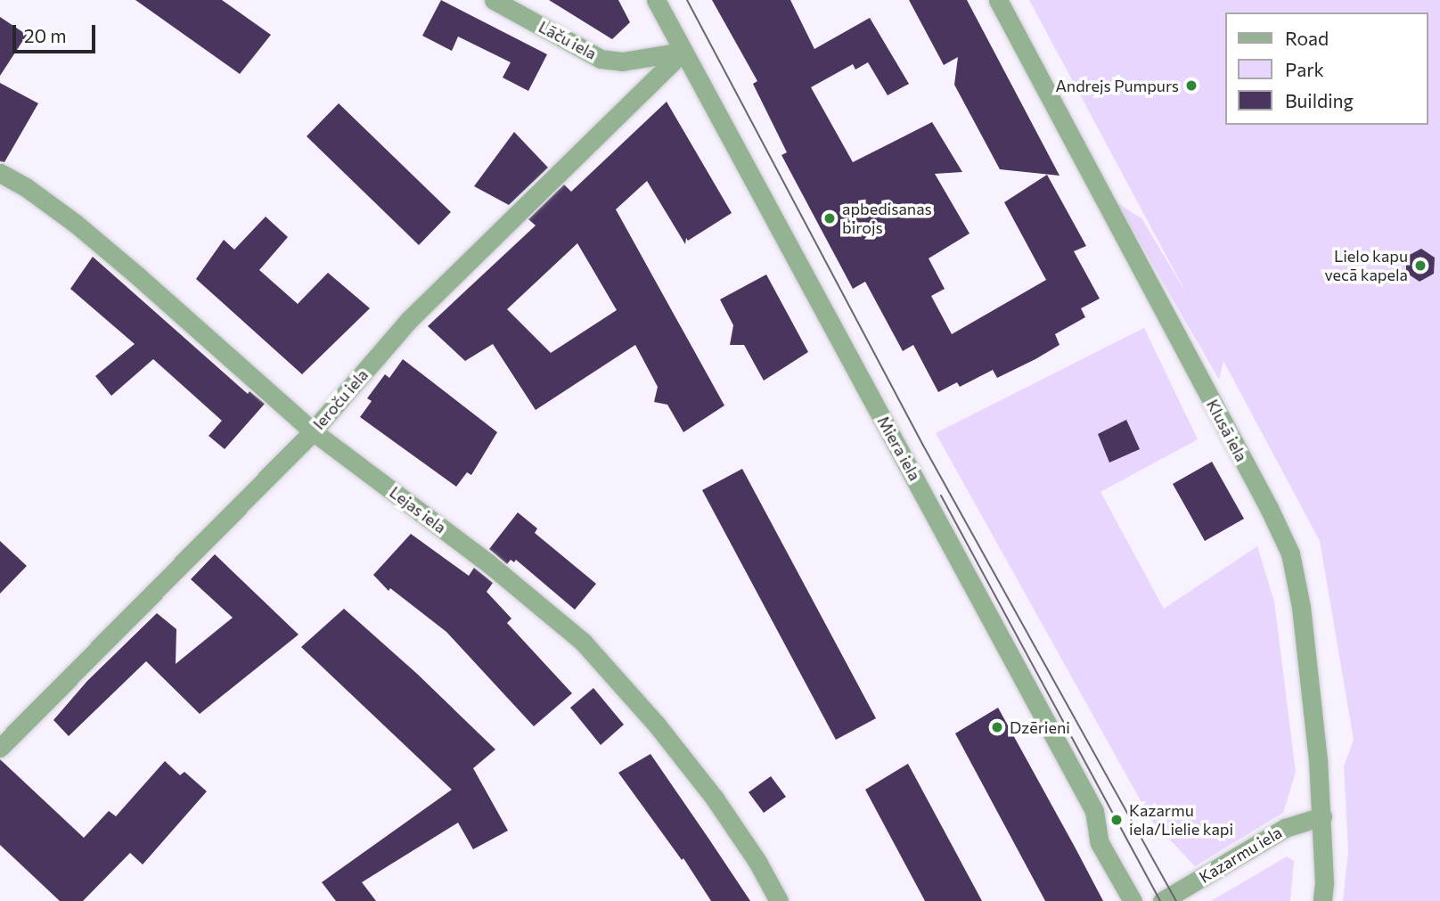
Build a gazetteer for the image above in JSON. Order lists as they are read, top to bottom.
{
  "streets": {
    "street": [
      "Lāču iela",
      "Ieroču iela",
      "Klusā iela",
      "Miera iela",
      "Lejas iela",
      "Kazarmu iela"
    ]
  },
  "crossings": [
    ["Lāču iela", "Ieroču iela"],
    ["Lāču iela", "Miera iela"],
    ["Ieroču iela", "Miera iela"],
    ["Ieroču iela", "Lejas iela"],
    ["Klusā iela", "Kazarmu iela"]
  ],
  "places": [
    "Andrejs Pumpurs",
    "apbedisanas birojs",
    "Lielo kapu vecā kapela",
    "Dzērieni",
    "Kazarmu iela/Lielie kapi"
  ],
  "legend": ["Road", "Park", "Building"],
  "scale_bar": "20 m"
}
